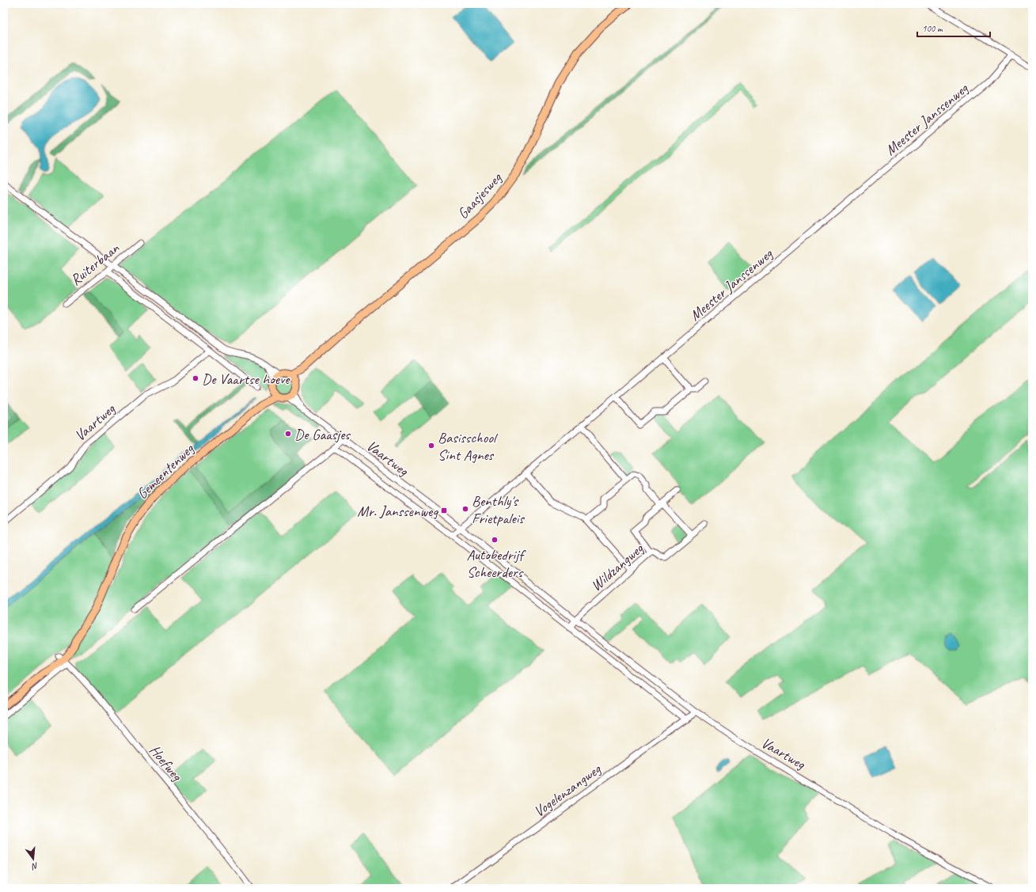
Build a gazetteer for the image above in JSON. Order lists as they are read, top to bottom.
{
  "streets": {
    "main road": ["Gaasjesweg", "Gemeentenweg"],
    "street": [
      "Meester Janssenweg",
      "Ruiterbaan",
      "Vaartweg",
      "Wildzangweg",
      "Hoefweg",
      "Vogelenzangweg"
    ]
  },
  "crossings": [
    ["Meester Janssenweg", "Vaartweg"],
    ["Gaasjesweg", "Vaartweg"],
    ["Gaasjesweg", "Gemeentenweg"],
    ["Vaartweg", "Gemeentenweg"],
    ["Vaartweg", "Wildzangweg"],
    ["Vaartweg", "Vogelenzangweg"],
    ["Gemeentenweg", "Hoefweg"]
  ],
  "places": {
    "other": [
      "De Vaartse hoeve",
      "De Gaasjes",
      "Basisschool Sint Agnes",
      "Benthly's Frietpaleis",
      "Autobedrijf Scheerders"
    ],
    "transit": ["Mr. Janssenweg"]
  },
  "scale_bar": "100 m",
  "north": "bottom"
}
